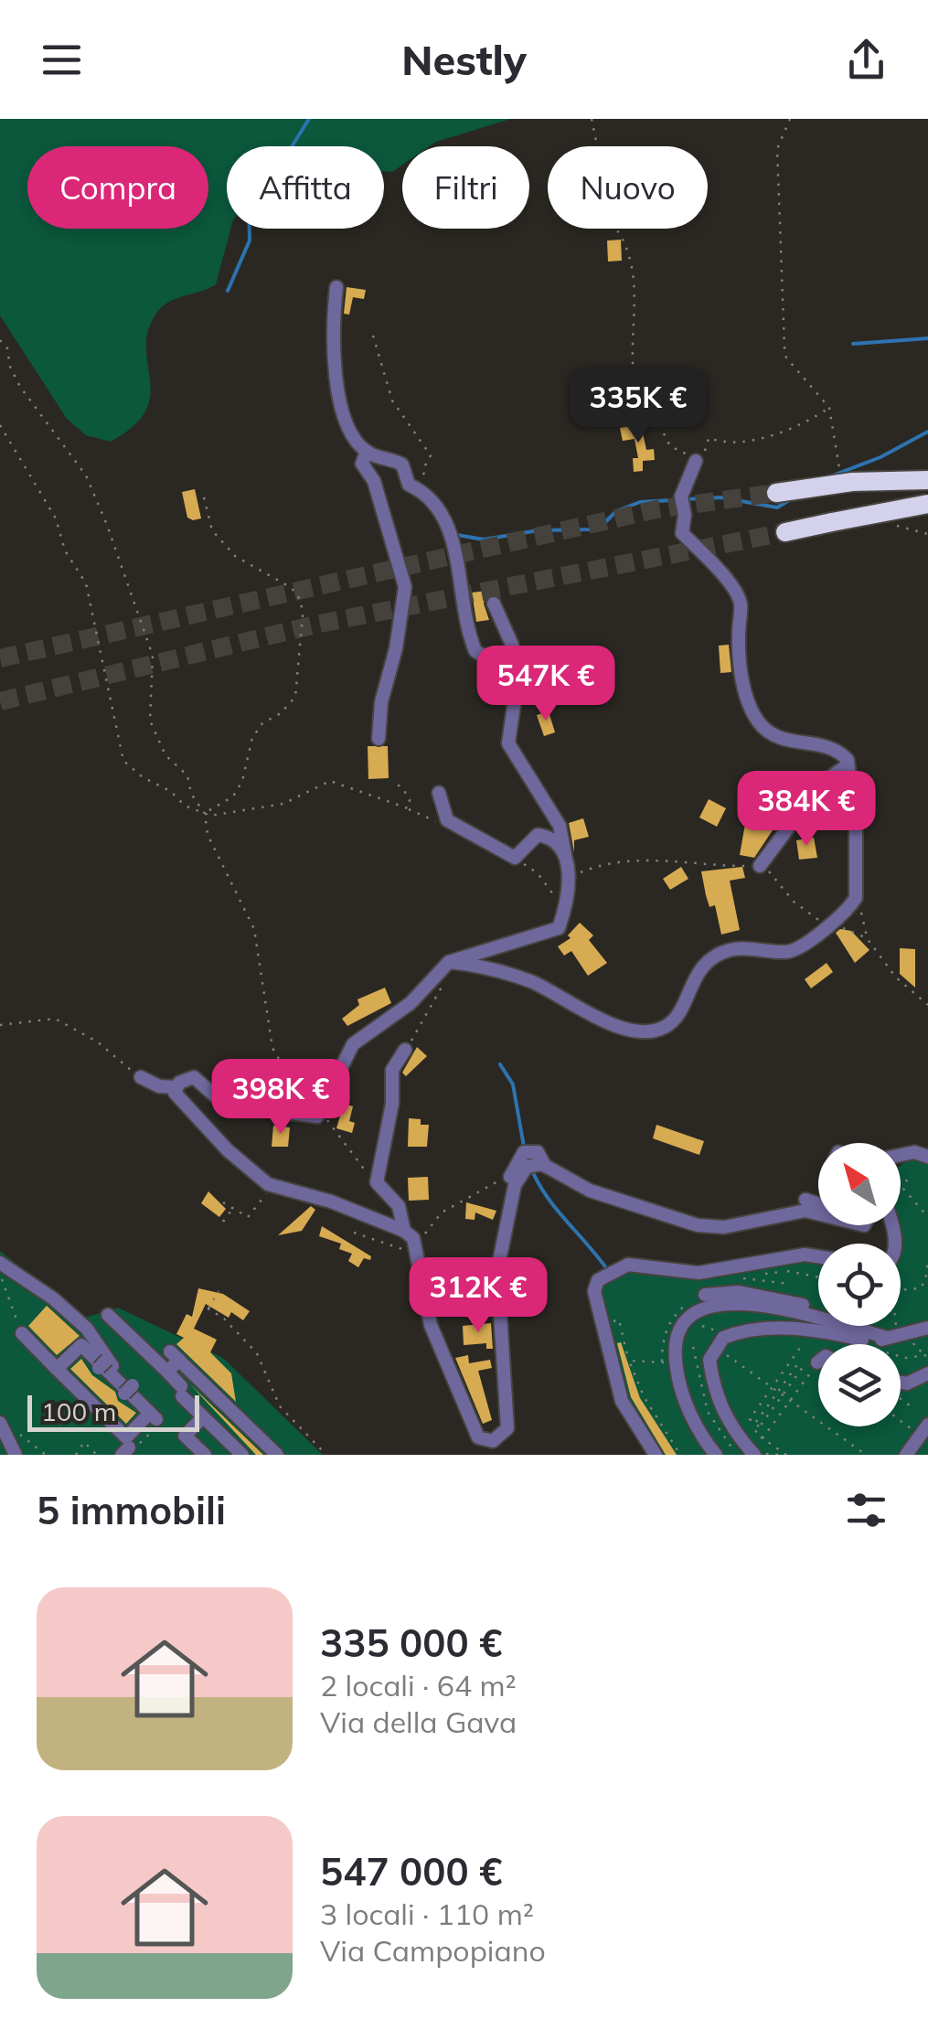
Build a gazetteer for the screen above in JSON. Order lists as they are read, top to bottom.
{
  "scale_bar": "100 m",
  "north": "top left",
  "page": {
    "header": "Nestly",
    "chip": [
      "Compra",
      "Affitta",
      "Filtri",
      "Nuovo"
    ],
    "price": [
      "335K €",
      "547K €",
      "384K €",
      "398K €",
      "312K €"
    ],
    "scale": "100 m",
    "heading": "5 immobili",
    "list": [
      {
        "name": "335 000 €",
        "note": "2 locali · 64 m² · Via della Gava"
      },
      {
        "name": "547 000 €",
        "note": "3 locali · 110 m² · Via Campopiano"
      }
    ]
  }
}
